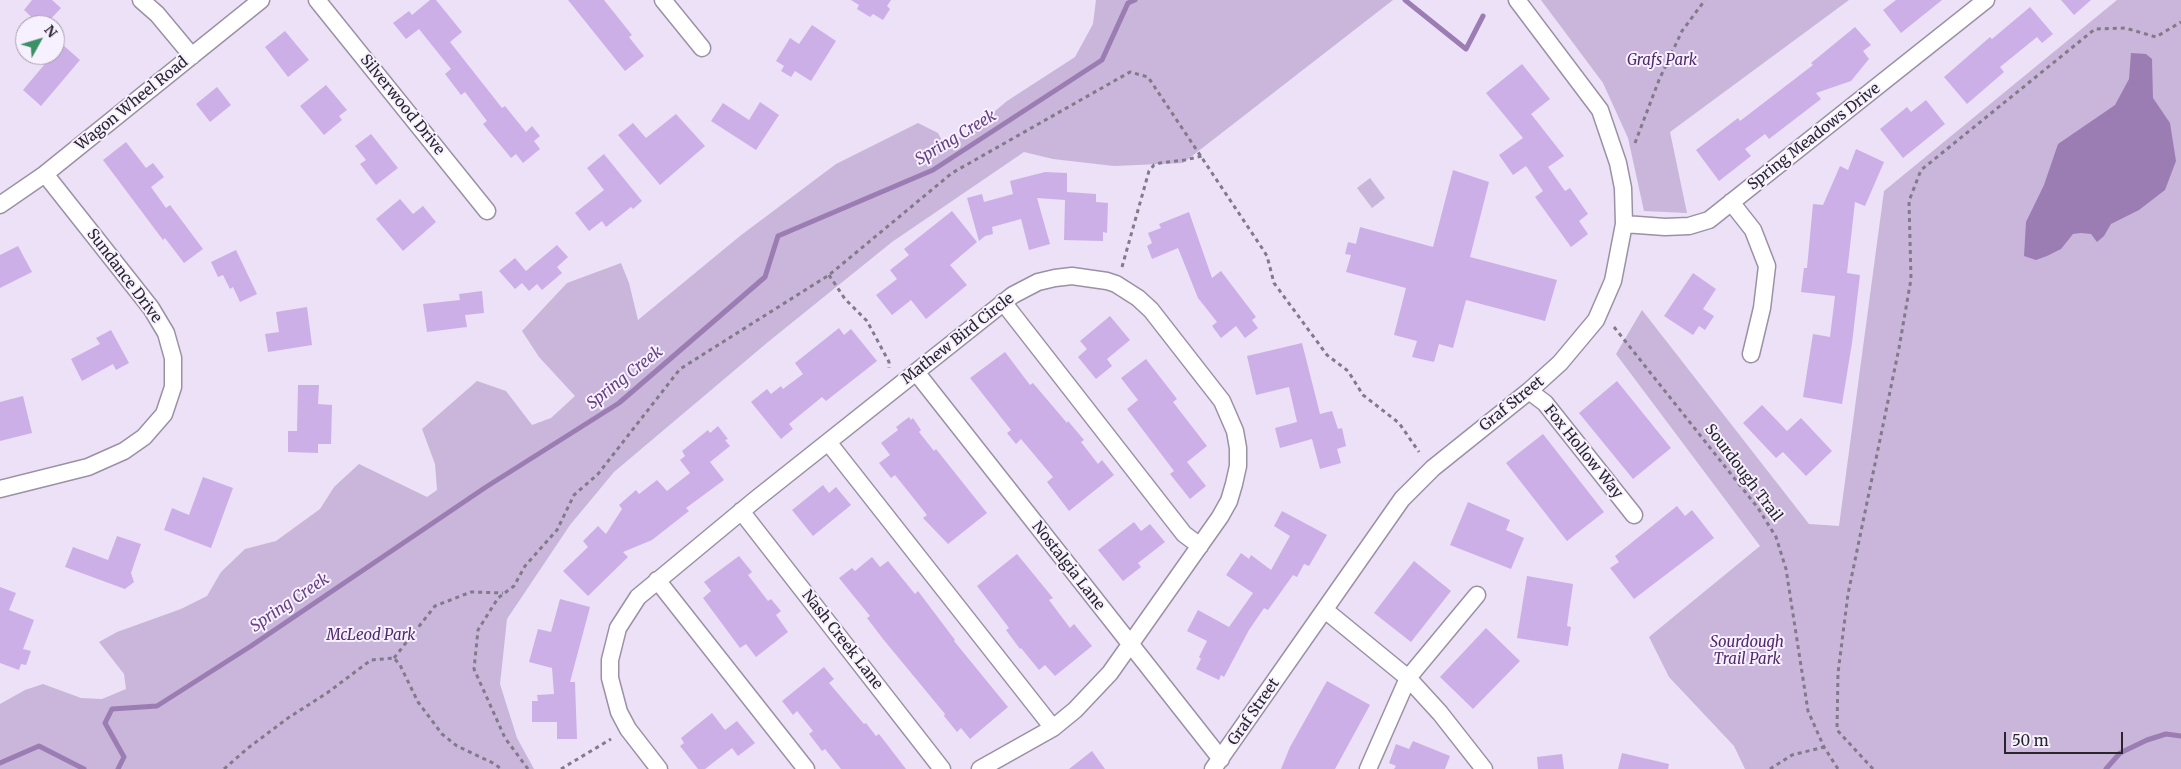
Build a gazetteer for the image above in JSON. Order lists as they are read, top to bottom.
{
  "streets": {
    "street": [
      "Wagon Wheel Road",
      "Silverwood Drive",
      "Spring Meadows Drive",
      "Sundance Drive",
      "Mathew Bird Circle",
      "Graf Street",
      "Fox Hollow Way",
      "Nostalgia Lane",
      "Nash Creek Lane"
    ],
    "path": ["Sourdough Trail"]
  },
  "crossings": [
    ["Wagon Wheel Road", "Sundance Drive"],
    ["Spring Meadows Drive", "Graf Street"],
    ["Mathew Bird Circle", "Nostalgia Lane"],
    ["Mathew Bird Circle", "Nash Creek Lane"],
    ["Graf Street", "Fox Hollow Way"],
    ["Graf Street", "Nostalgia Lane"]
  ],
  "water": ["Spring Creek"],
  "parks": ["Grafs Park", "McLeod Park", "Sourdough Trail Park"],
  "scale_bar": "50 m",
  "north": "top right"
}
